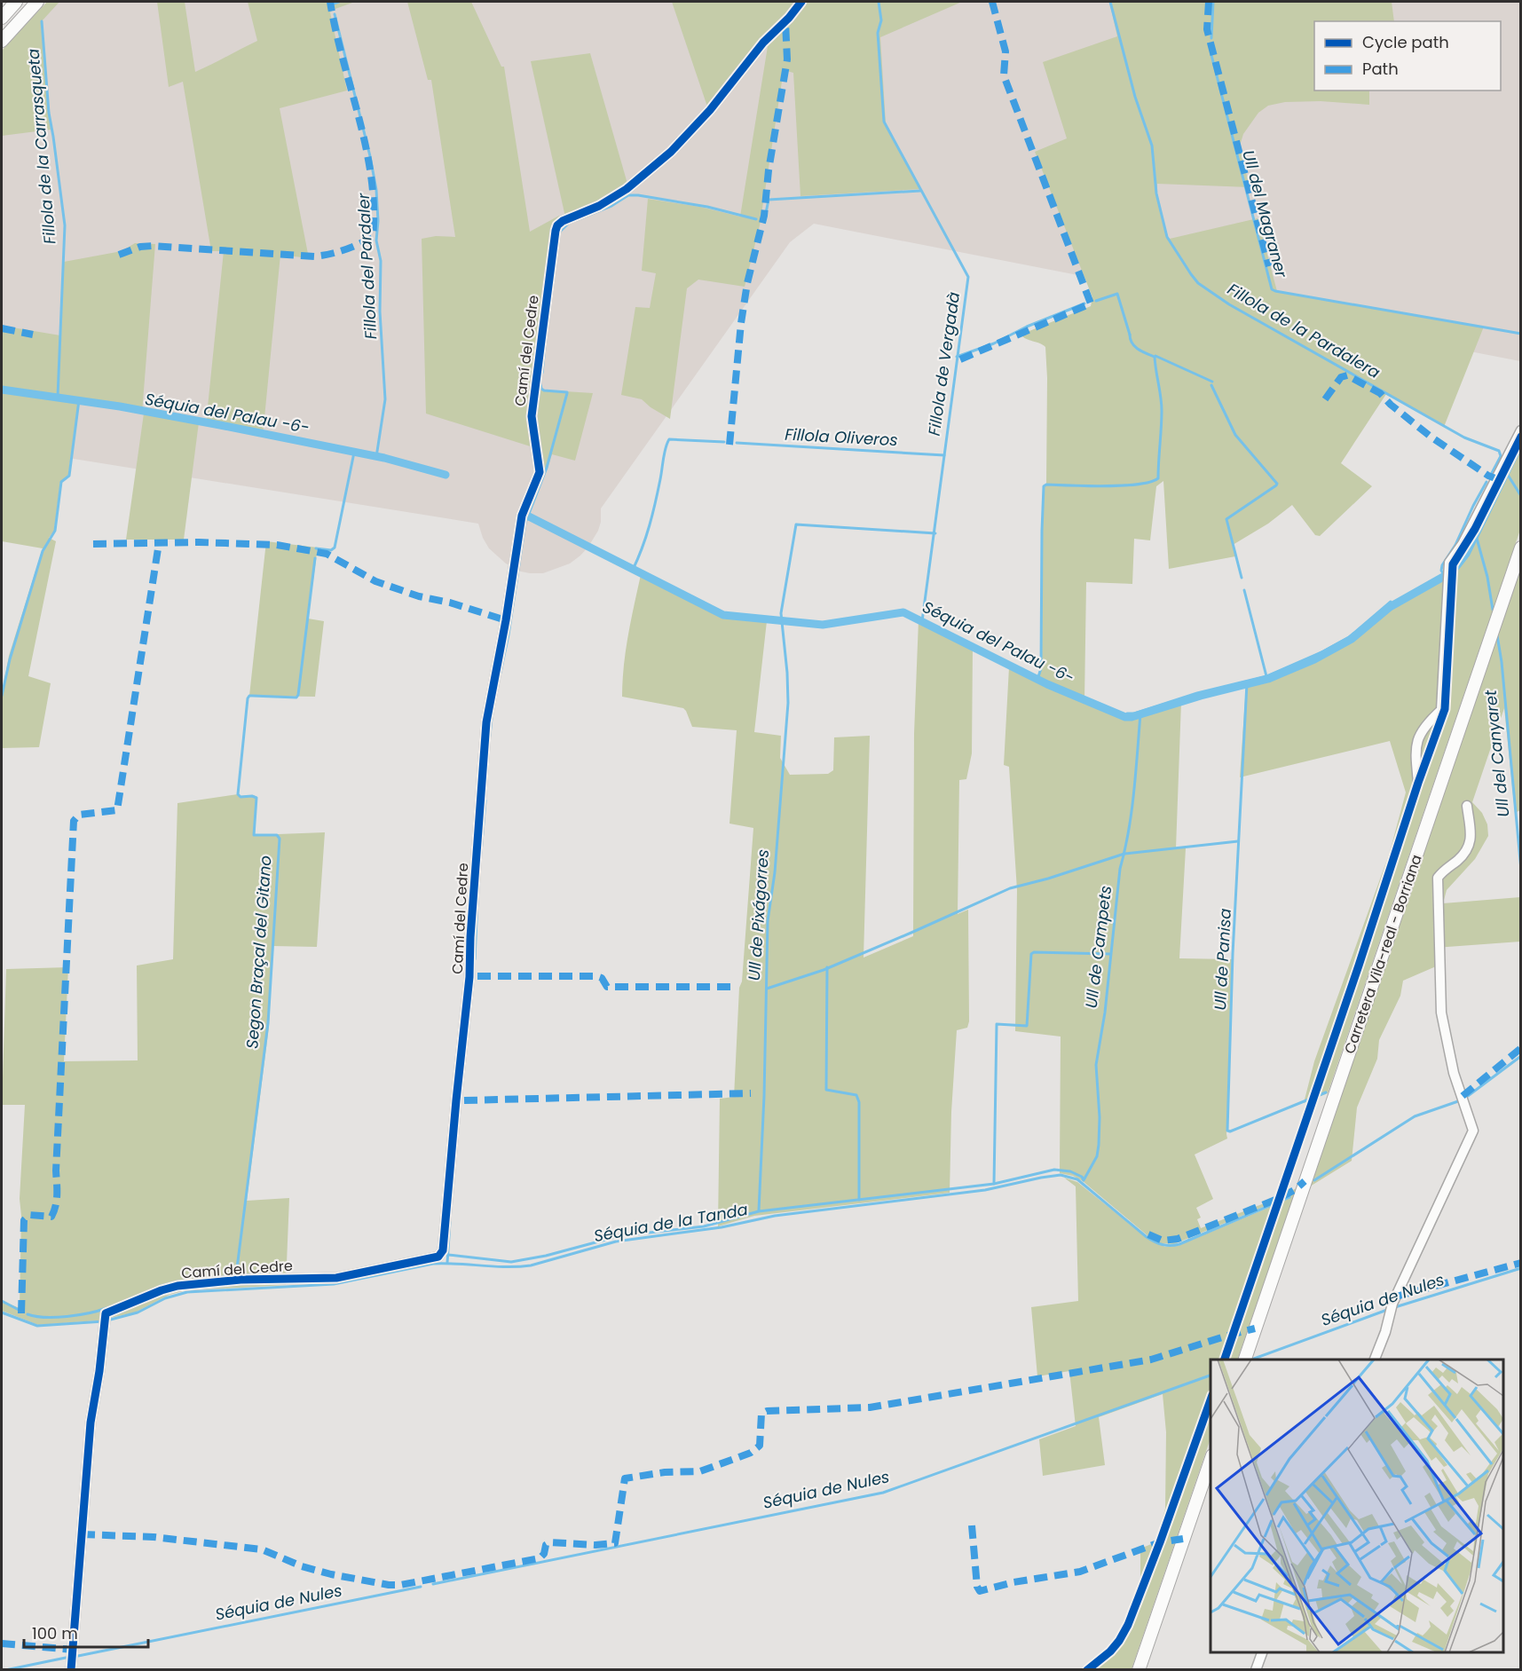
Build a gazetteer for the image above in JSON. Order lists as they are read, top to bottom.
{
  "streets": {
    "main road": ["Carretera Vila-real - Borriana"],
    "street": ["Camí del Cedre"]
  },
  "water": [
    "Fillola de la Carrasqueta",
    "Ull del Magraner",
    "Fillola del Pardaler",
    "Fillola de la Pardalera",
    "Fillola de Vergadà",
    "Séquia del Palau -6-",
    "Fillola Oliveros",
    "Ull del Canyaret",
    "Ull de Pixágorres",
    "Ull de Campets",
    "Segon Braçal del Gitano",
    "Ull de Panisa",
    "Séquia de la Tanda",
    "Séquia de Nules"
  ],
  "legend": ["Cycle path", "Path"],
  "scale_bar": "100 m"
}
